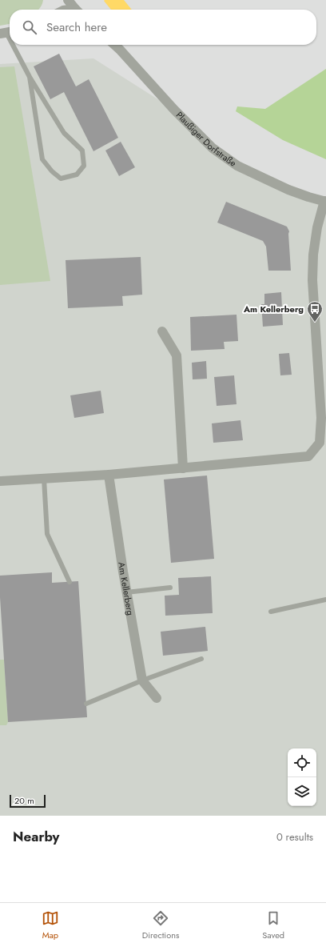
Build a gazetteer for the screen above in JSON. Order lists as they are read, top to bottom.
{
  "streets": {
    "street": ["Plaußiger Dorfstraße", "Am Kellerberg"]
  },
  "places": {
    "bus stop": ["Am Kellerberg"]
  },
  "scale_bar": "20 m",
  "page": {
    "search": "Search here",
    "scale": "20 m",
    "heading": ["Nearby", "0 results"],
    "nav": ["Map", "Directions", "Saved"]
  }
}
